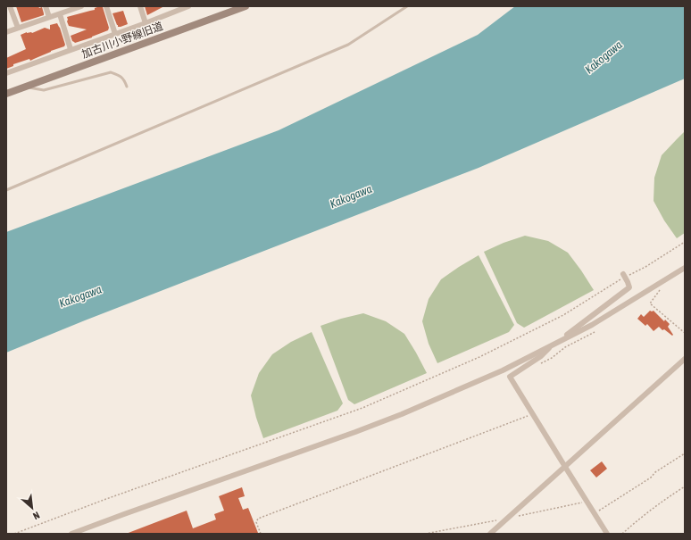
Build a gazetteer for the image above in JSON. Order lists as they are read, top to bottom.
{
  "streets": {
    "street": ["加古川小野線旧道"]
  },
  "water": ["Kakogawa"],
  "north": "bottom right"
}
